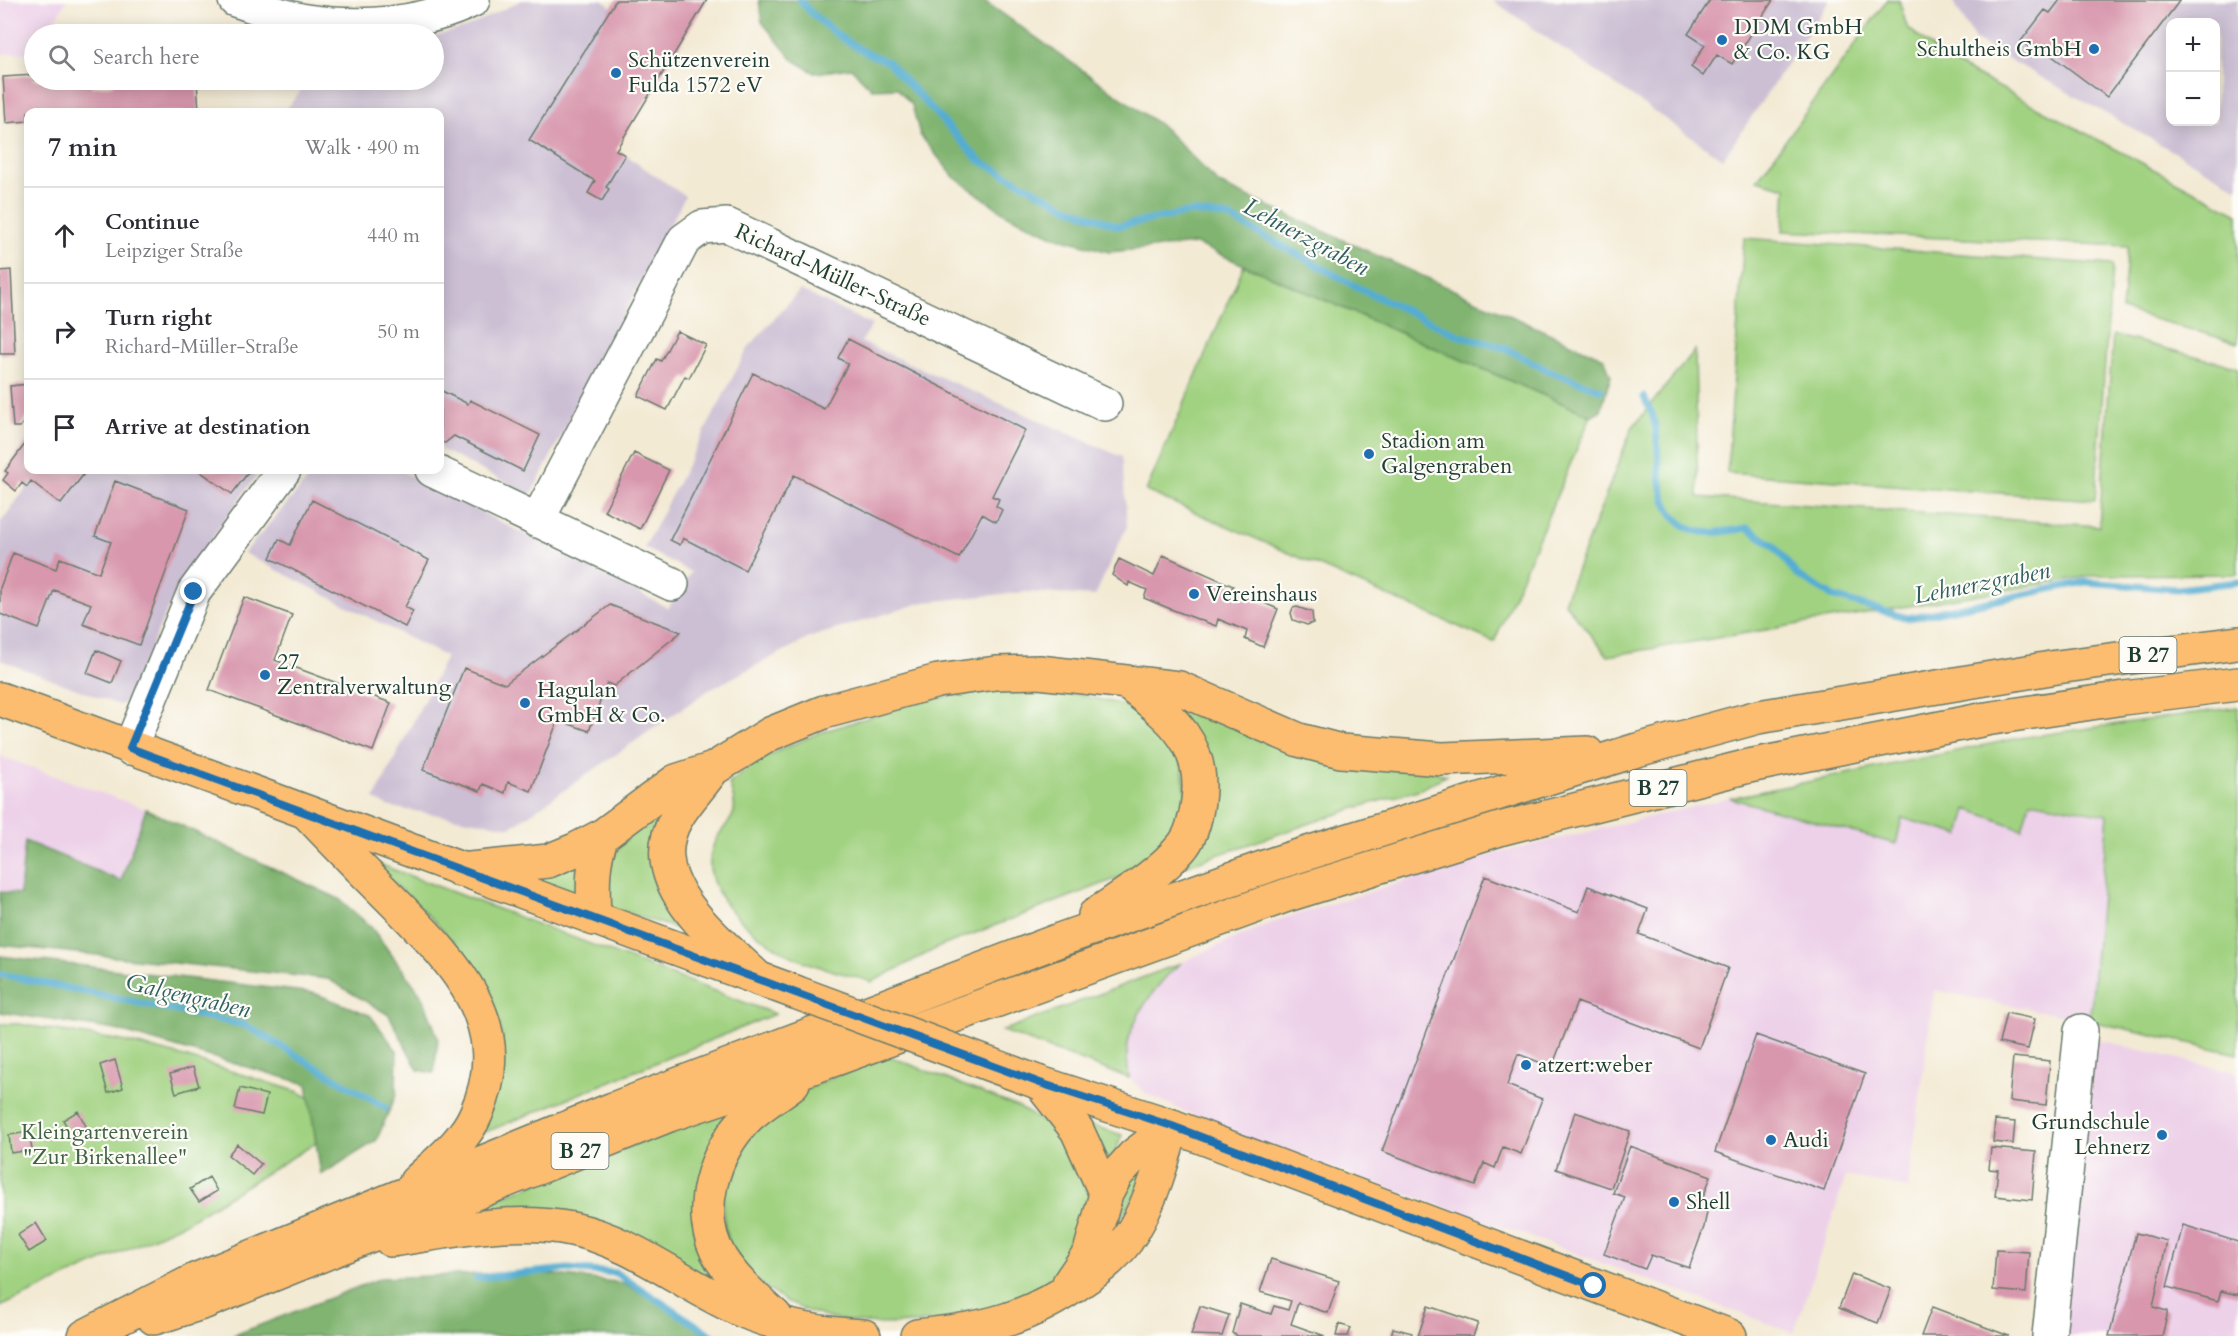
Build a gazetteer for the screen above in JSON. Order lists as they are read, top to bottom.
{
  "streets": {
    "main road": ["B 27"],
    "street": ["Richard-Müller-Straße"]
  },
  "water": ["Lehnerzgraben", "Galgengraben"],
  "parks": ["Kleingartenverein \"Zur Birkenallee\""],
  "places": [
    "DDM GmbH & Co. KG",
    "Schultheis GmbH",
    "Schützenverein Fulda 1572 eV",
    "Stadion am Galgengraben",
    "Vereinshaus",
    "27 Zentralverwaltung",
    "Hagulan GmbH & Co.",
    "atzert:weber",
    "Grundschule Lehnerz",
    "Audi",
    "Shell"
  ],
  "page": {
    "map_buttons": ["+", "−"],
    "search": "Search here",
    "heading": ["7 min", "Walk · 490 m"],
    "list": [
      ["Continue", "Leipziger Straße", "440 m"],
      ["Turn right", "Richard-Müller-Straße", "50 m"],
      "Arrive at destination"
    ]
  }
}
